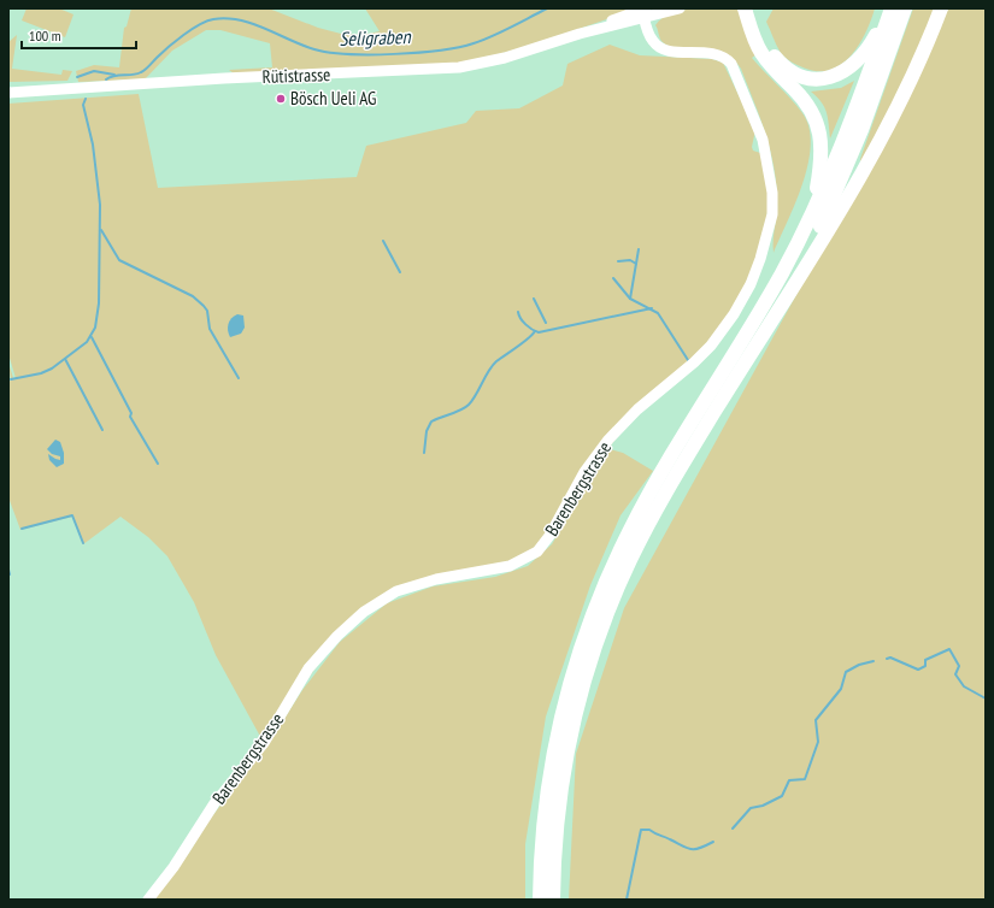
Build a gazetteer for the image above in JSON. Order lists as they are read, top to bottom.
{
  "streets": {
    "street": ["Rütistrasse", "Barenbergstrasse"]
  },
  "crossings": [
    ["Rütistrasse", "Barenbergstrasse"]
  ],
  "water": ["Seligraben"],
  "places": ["Bösch Ueli AG"],
  "scale_bar": "100 m"
}
